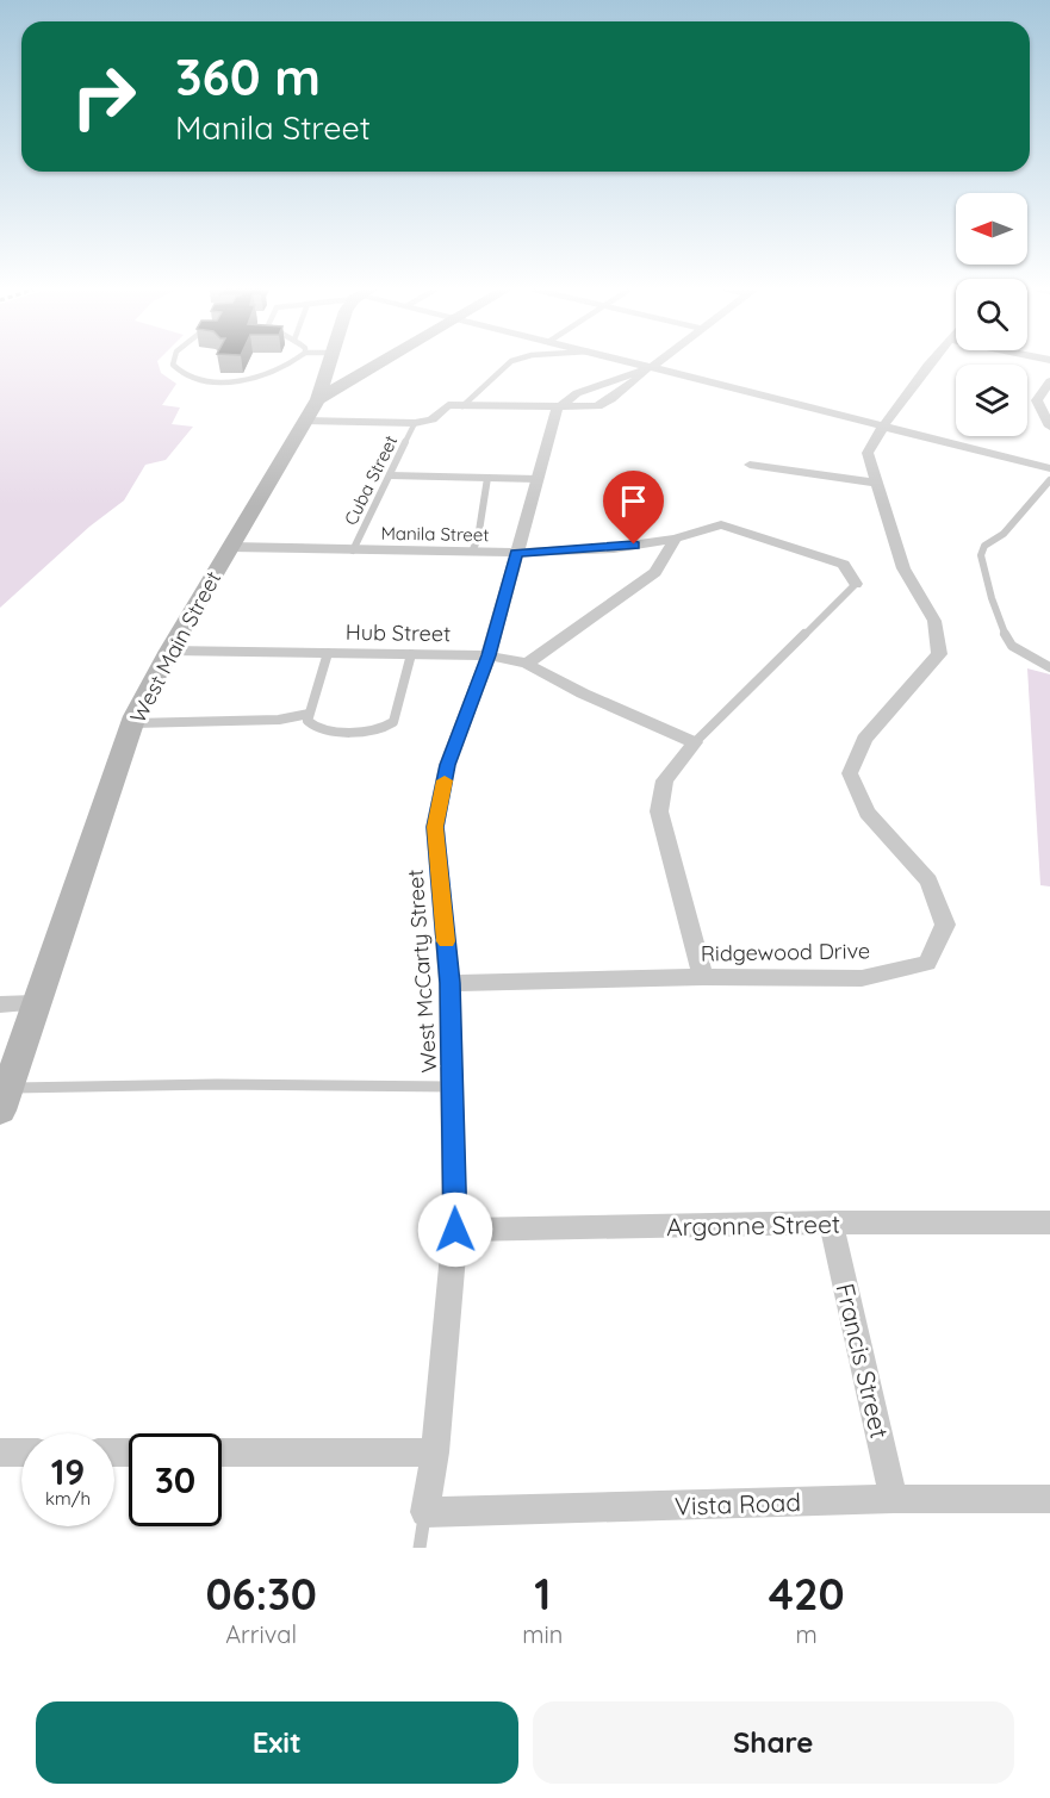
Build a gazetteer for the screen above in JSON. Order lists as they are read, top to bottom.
{
  "streets": {
    "main road": ["West Main Street"],
    "street": [
      "Manila Street",
      "Hub Street",
      "Ridgewood Drive",
      "West McCarty Street",
      "Argonne Street",
      "Francis Street",
      "Vista Road"
    ],
    "lane": ["Cuba Street"]
  },
  "crossings": [
    ["Cuba Street", "Manila Street"],
    ["Manila Street", "West Main Street"],
    ["Manila Street", "West McCarty Street"],
    ["Hub Street", "West Main Street"],
    ["Hub Street", "West McCarty Street"],
    ["Ridgewood Drive", "West McCarty Street"],
    ["West McCarty Street", "Argonne Street"],
    ["West McCarty Street", "Vista Road"],
    ["Argonne Street", "Francis Street"],
    ["Francis Street", "Vista Road"]
  ],
  "north": "left",
  "page": {
    "turn": ["360 m", "Manila Street"],
    "speed": "19 km/h",
    "limit": "30",
    "eta": [
      "06:30",
      "Arrival",
      "1",
      "min",
      "420",
      "m"
    ],
    "buttons": ["Exit", "Share"]
  }
}
